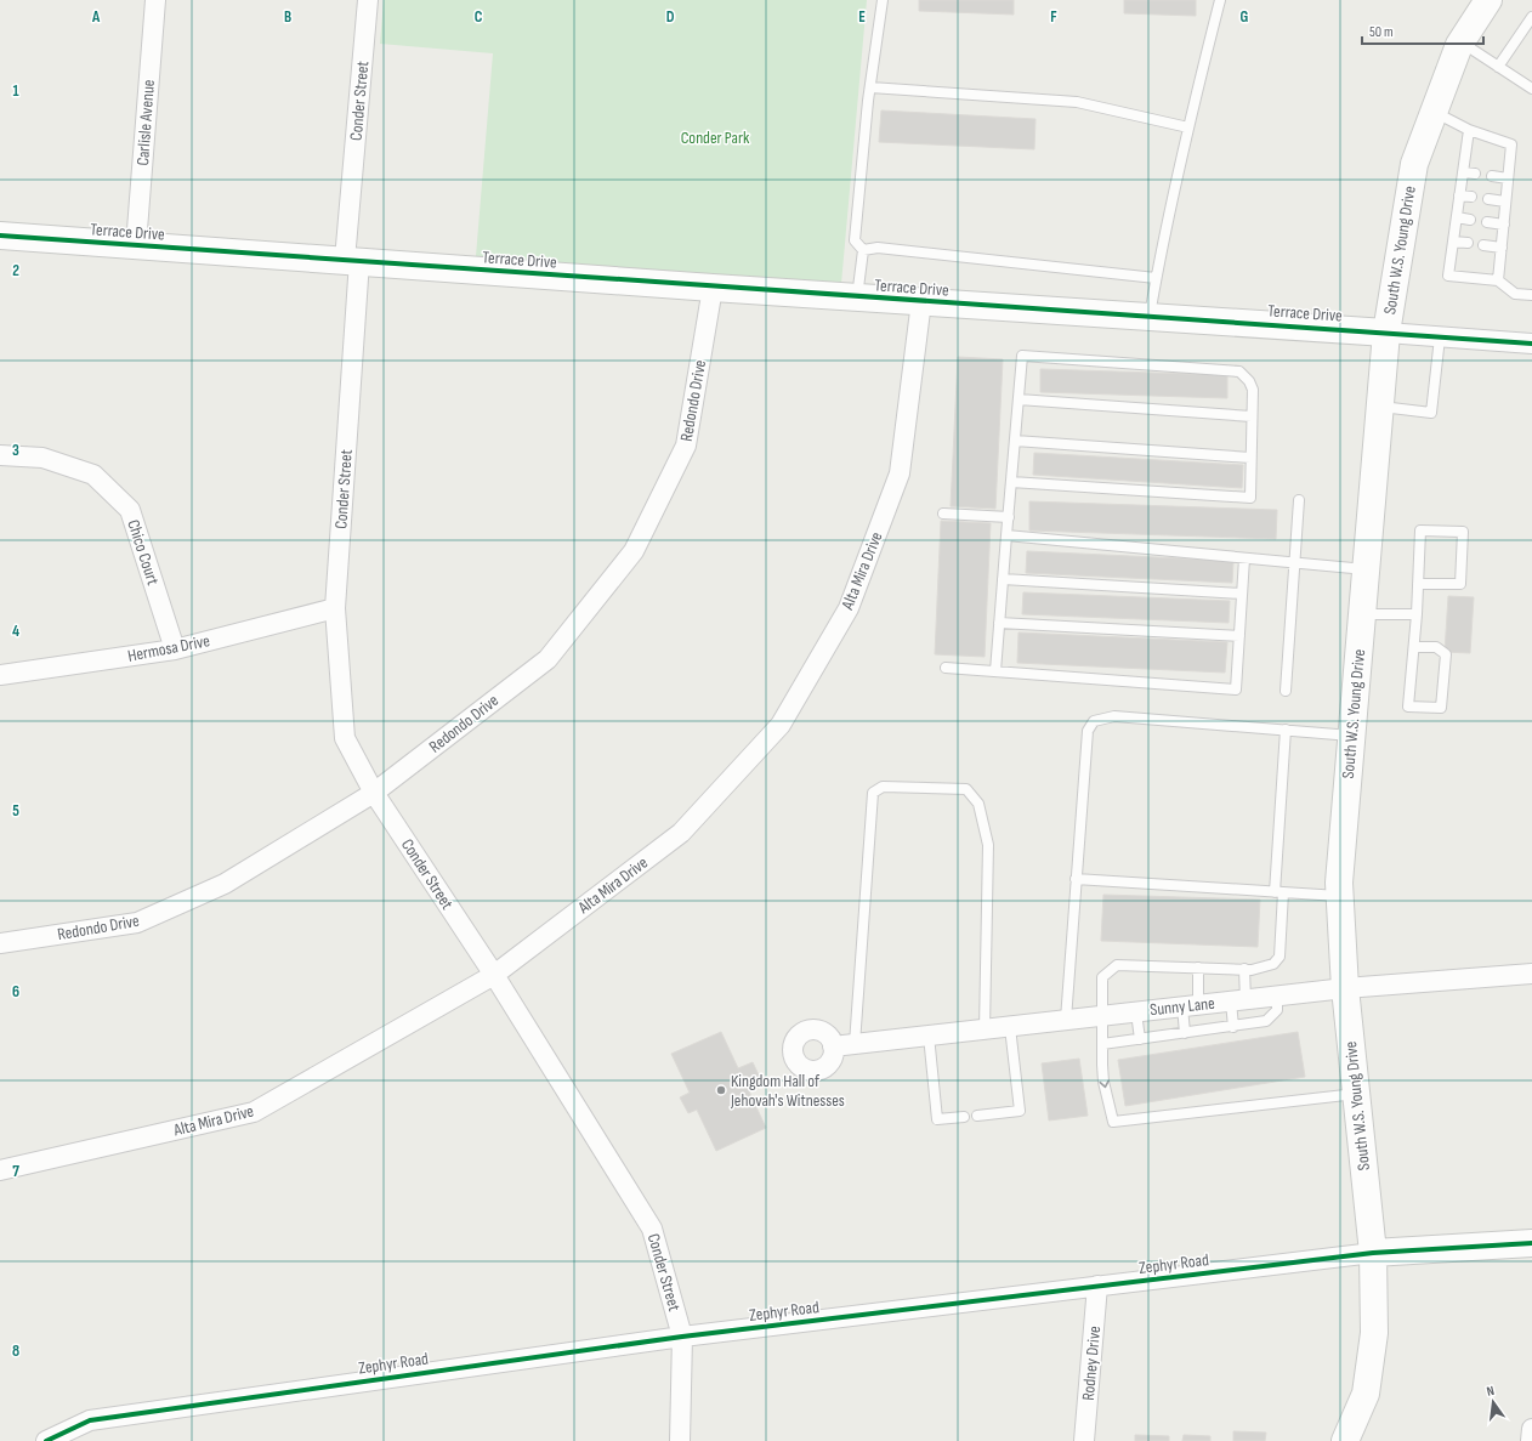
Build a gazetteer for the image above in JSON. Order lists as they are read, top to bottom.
{
  "streets": {
    "street": [
      "Conder Street",
      "Carlisle Avenue",
      "Terrace Drive",
      "South W.S. Young Drive",
      "Redondo Drive",
      "Chico Court",
      "Alta Mira Drive",
      "Hermosa Drive",
      "Sunny Lane",
      "Zephyr Road",
      "Rodney Drive"
    ]
  },
  "crossings": [
    ["Conder Street", "Terrace Drive"],
    ["Conder Street", "Redondo Drive"],
    ["Conder Street", "Alta Mira Drive"],
    ["Conder Street", "Hermosa Drive"],
    ["Conder Street", "Zephyr Road"],
    ["Carlisle Avenue", "Terrace Drive"],
    ["Terrace Drive", "South W.S. Young Drive"],
    ["Terrace Drive", "Redondo Drive"],
    ["Terrace Drive", "Alta Mira Drive"],
    ["South W.S. Young Drive", "Sunny Lane"],
    ["South W.S. Young Drive", "Zephyr Road"],
    ["Chico Court", "Hermosa Drive"],
    ["Zephyr Road", "Rodney Drive"]
  ],
  "parks": ["Conder Park"],
  "places": ["Kingdom Hall of Jehovah's Witnesses"],
  "scale_bar": "50 m",
  "north": "top",
  "grid": {
    "columns": [
      "A",
      "B",
      "C",
      "D",
      "E",
      "F",
      "G"
    ],
    "rows": [
      "1",
      "2",
      "3",
      "4",
      "5",
      "6",
      "7",
      "8"
    ]
  }
}
